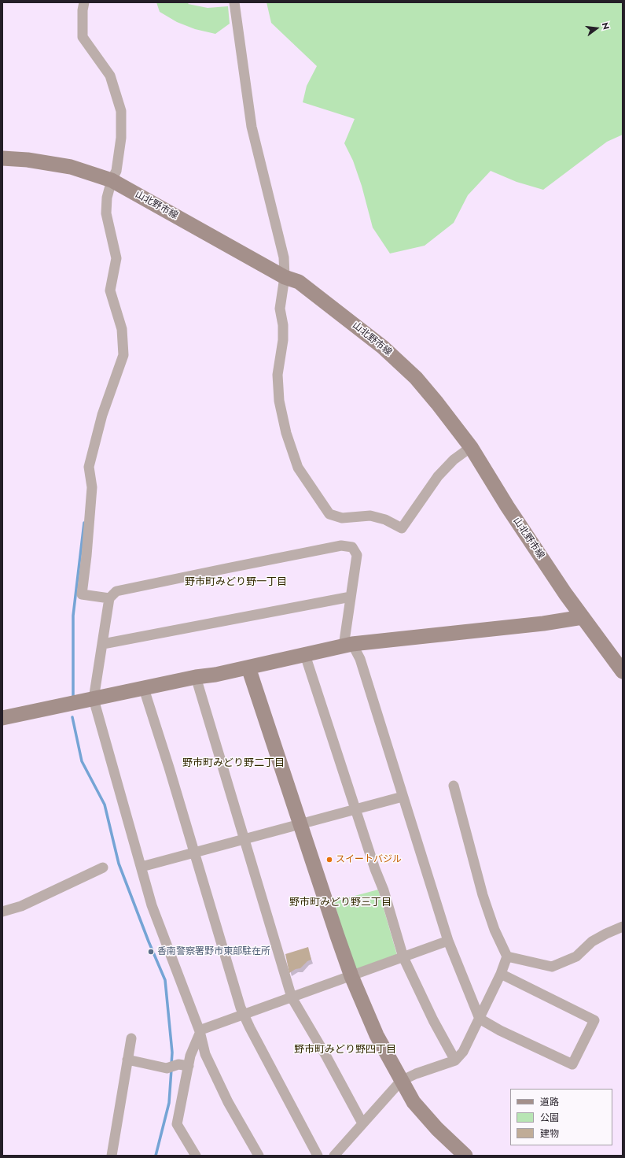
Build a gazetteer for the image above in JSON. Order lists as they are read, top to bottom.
{
  "streets": {
    "street": ["山北野市線"]
  },
  "districts": [
    "野市町みどり野一丁目",
    "野市町みどり野二丁目",
    "野市町みどり野三丁目",
    "野市町みどり野四丁目"
  ],
  "places": ["スイートバジル", "香南警察署野市東部駐在所"],
  "legend": ["道路", "公園", "建物"],
  "north": "right"
}
